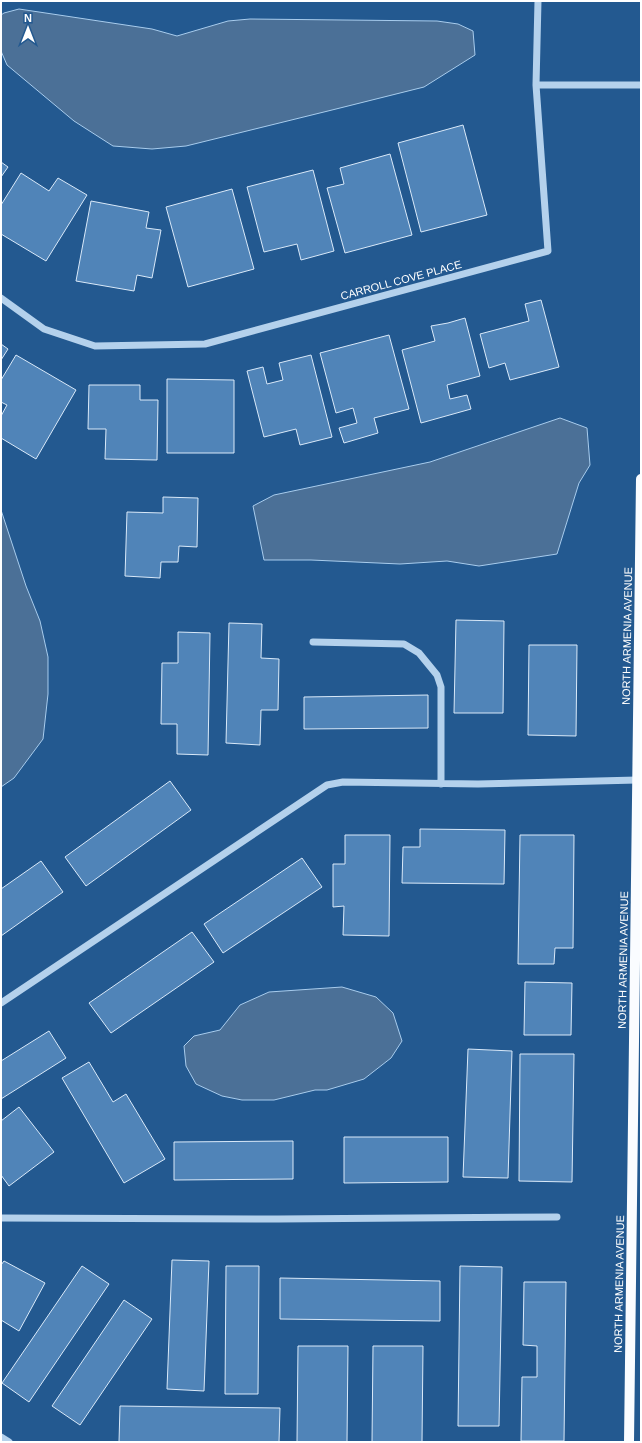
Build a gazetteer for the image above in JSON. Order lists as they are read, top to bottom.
{
  "streets": {
    "main road": ["NORTH ARMENIA AVENUE"],
    "street": ["CARROLL COVE PLACE"]
  },
  "north": "top"
}
